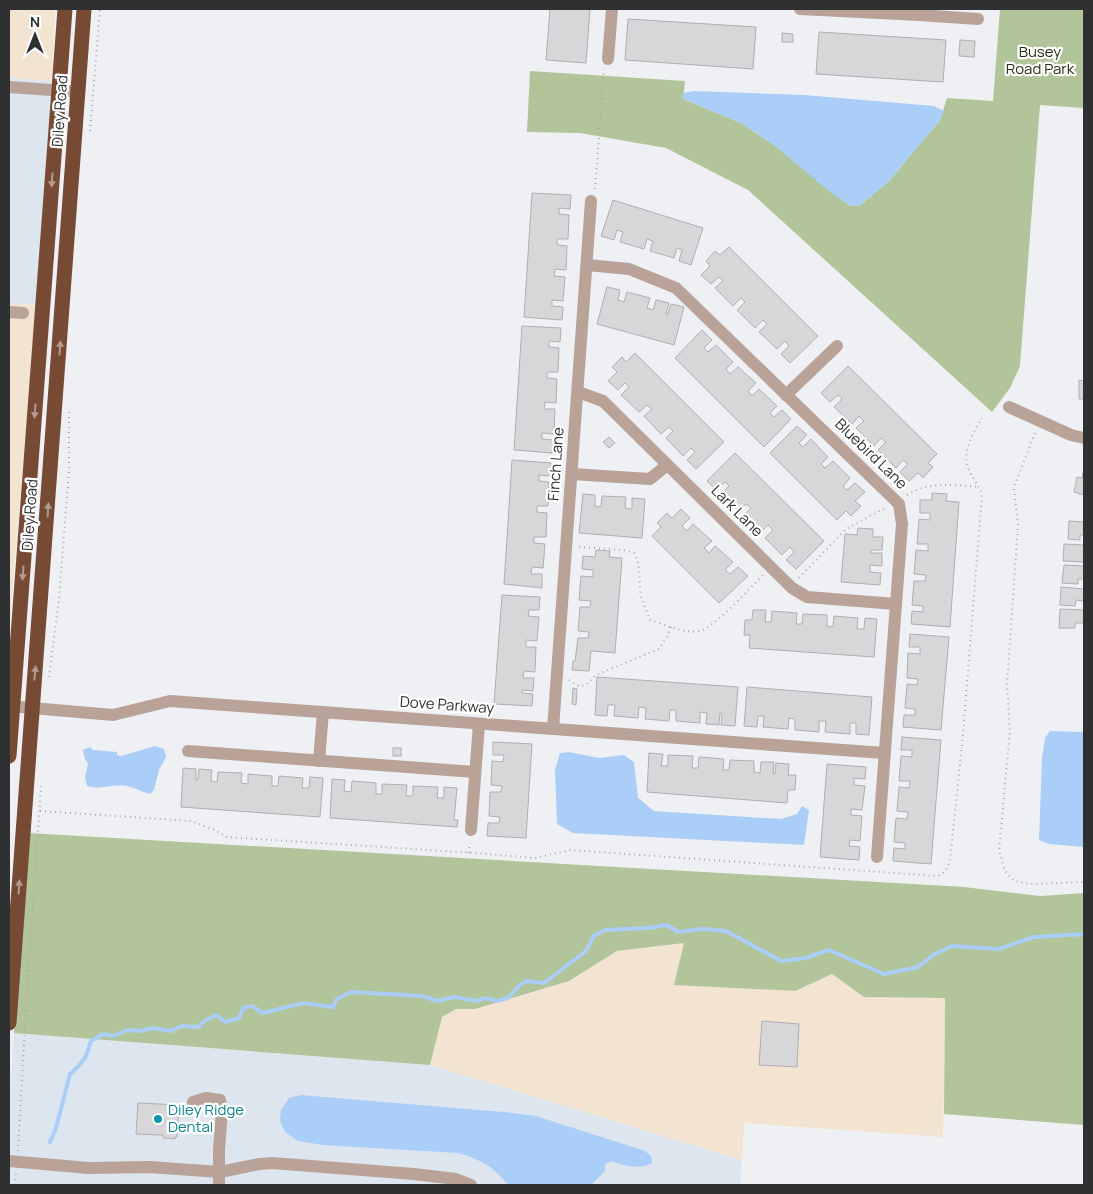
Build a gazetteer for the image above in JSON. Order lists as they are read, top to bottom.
{
  "streets": {
    "highway": ["Diley Road"],
    "street": [
      "Bluebird Lane",
      "Finch Lane",
      "Lark Lane",
      "Dove Parkway"
    ]
  },
  "crossings": [
    ["Diley Road", "Dove Parkway"],
    ["Bluebird Lane", "Finch Lane"],
    ["Bluebird Lane", "Lark Lane"],
    ["Bluebird Lane", "Dove Parkway"],
    ["Finch Lane", "Lark Lane"],
    ["Finch Lane", "Dove Parkway"]
  ],
  "parks": ["Busey Road Park"],
  "places": ["Diley Ridge Dental"],
  "north": "top"
}
